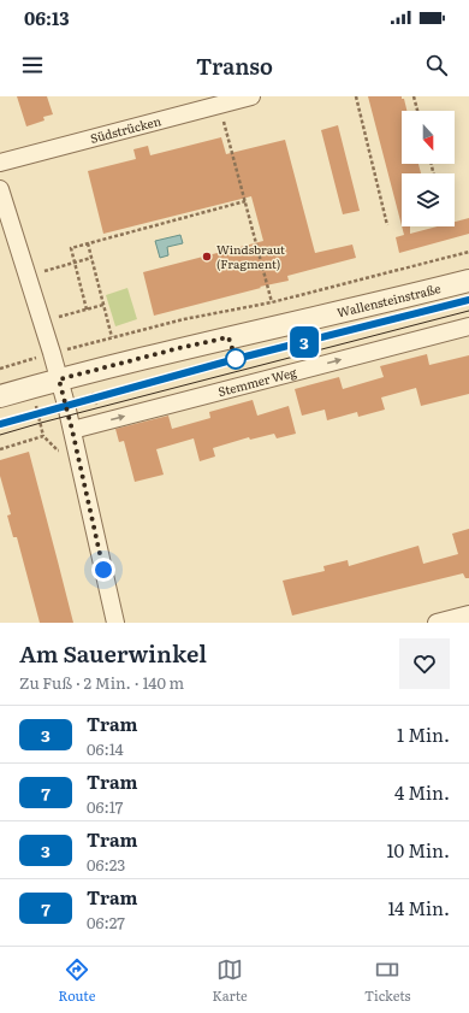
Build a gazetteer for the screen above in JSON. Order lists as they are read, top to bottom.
{
  "streets": {
    "street": ["Südstrücken", "Wallensteinstraße", "Stemmer Weg"]
  },
  "one_way": ["Stemmer Weg"],
  "places": ["Windsbraut (Fragment)"],
  "lines": ["tram line 3"],
  "north": "bottom",
  "page": {
    "status": "06:13",
    "header": "Transo",
    "on_map": "3",
    "heading": ["Am Sauerwinkel", "Zu Fuß · 2 Min. · 140 m"],
    "list": [
      {
        "mark": "3",
        "name": "Tram",
        "note": "06:14",
        "value": "1 Min."
      },
      {
        "mark": "7",
        "name": "Tram",
        "note": "06:17",
        "value": "4 Min."
      },
      {
        "mark": "3",
        "name": "Tram",
        "note": "06:23",
        "value": "10 Min."
      },
      {
        "mark": "7",
        "name": "Tram",
        "note": "06:27",
        "value": "14 Min."
      }
    ],
    "tabs": ["Route", "Karte", "Tickets"]
  }
}
